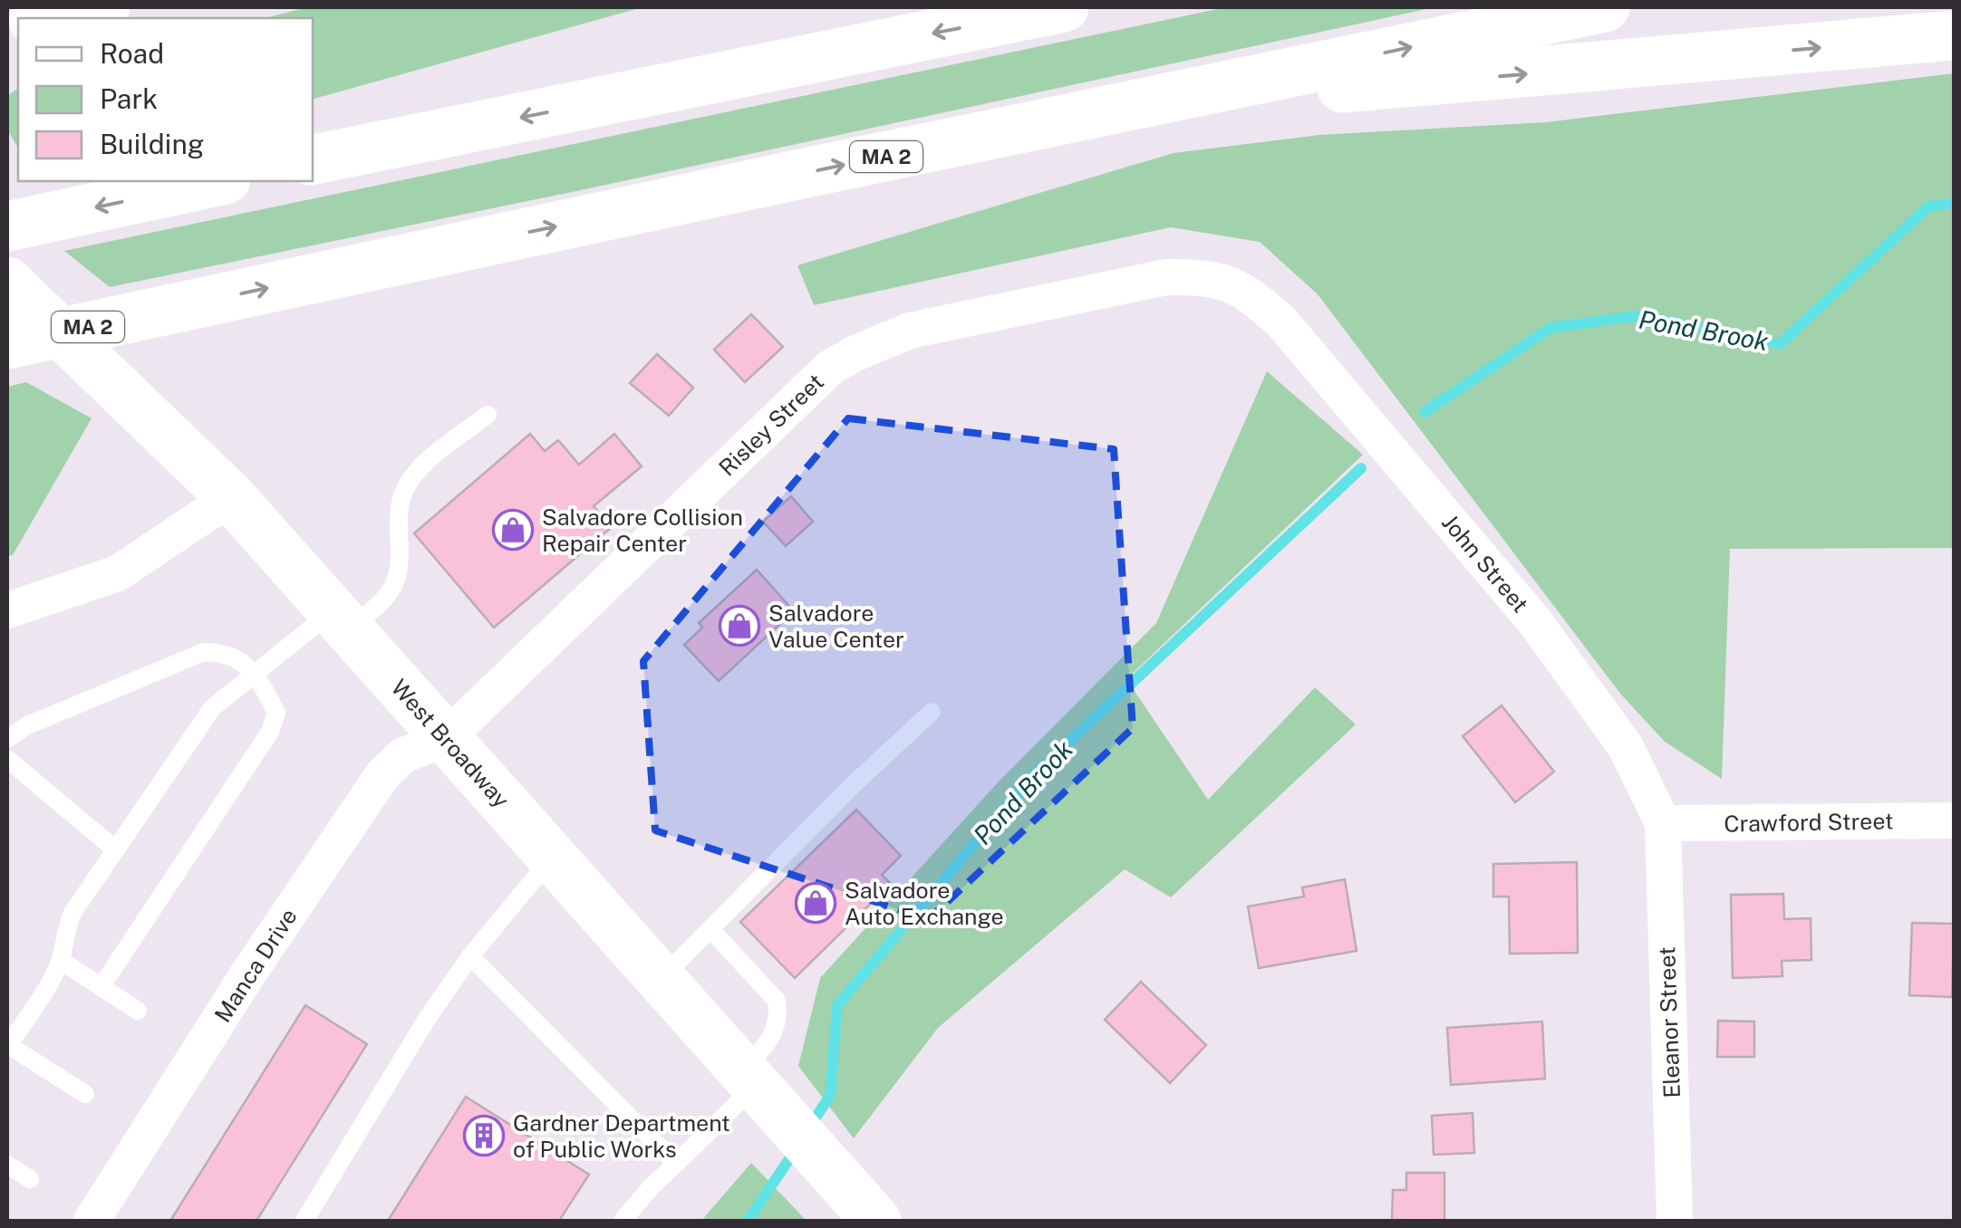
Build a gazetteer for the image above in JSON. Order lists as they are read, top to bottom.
{
  "streets": {
    "main road": ["MA 2", "West Broadway"],
    "street": [
      "Risley Street",
      "John Street",
      "Crawford Street",
      "Manca Drive",
      "Eleanor Street"
    ]
  },
  "crossings": [
    ["Risley Street", "John Street"],
    ["Risley Street", "West Broadway"],
    ["Risley Street", "Manca Drive"],
    ["John Street", "Crawford Street"],
    ["John Street", "Eleanor Street"],
    ["West Broadway", "Manca Drive"],
    ["Crawford Street", "Eleanor Street"]
  ],
  "water": ["Pond Brook"],
  "places": {
    "shop": ["Salvadore Collision Repair Center", "Salvadore Value Center", "Salvadore Auto Exchange"],
    "building": ["Gardner Department of Public Works"]
  },
  "legend": ["Road", "Park", "Building"]
}
